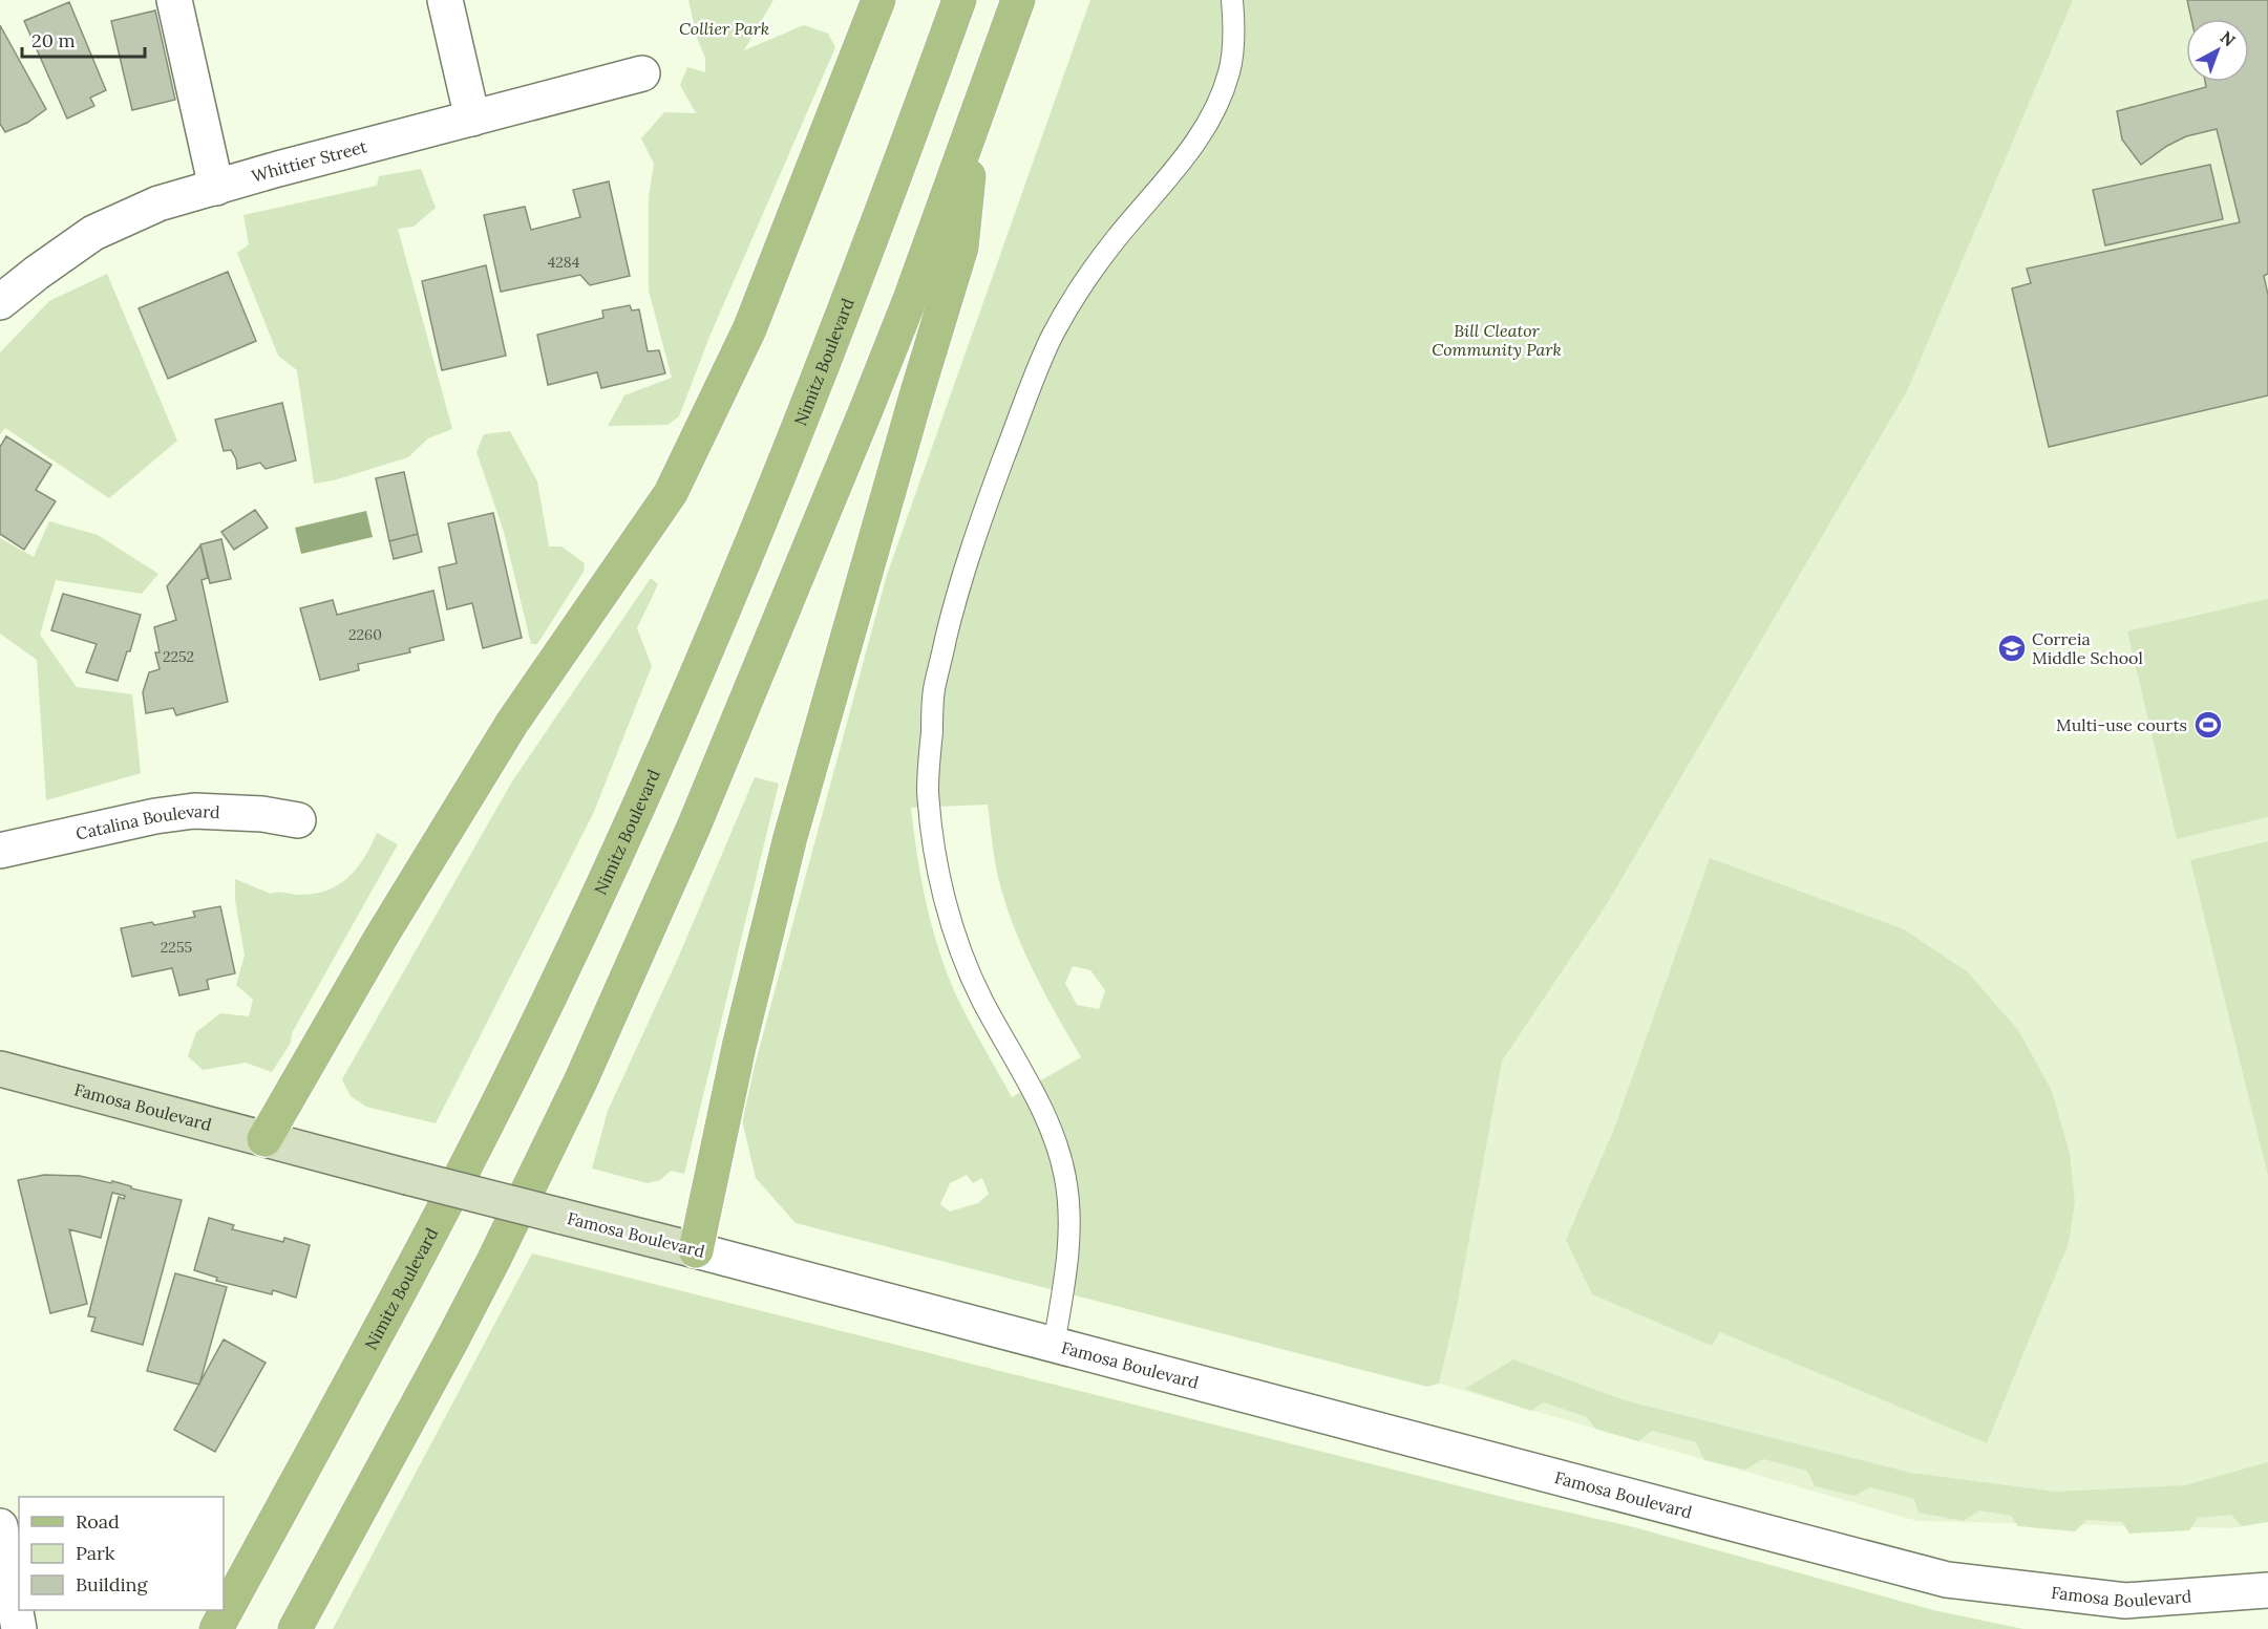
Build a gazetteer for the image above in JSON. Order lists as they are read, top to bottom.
{
  "streets": {
    "main road": ["Nimitz Boulevard", "Famosa Boulevard"],
    "street": ["Whittier Street", "Catalina Boulevard"]
  },
  "parks": ["Collier Park", "Bill Cleator Community Park"],
  "places": {
    "school or university": ["Correia Middle School"],
    "sports": ["Multi-use courts"]
  },
  "house_numbers": [
    "4284",
    "2260",
    "2252",
    "2255"
  ],
  "legend": ["Road", "Park", "Building"],
  "scale_bar": "20 m",
  "north": "top right"
}
